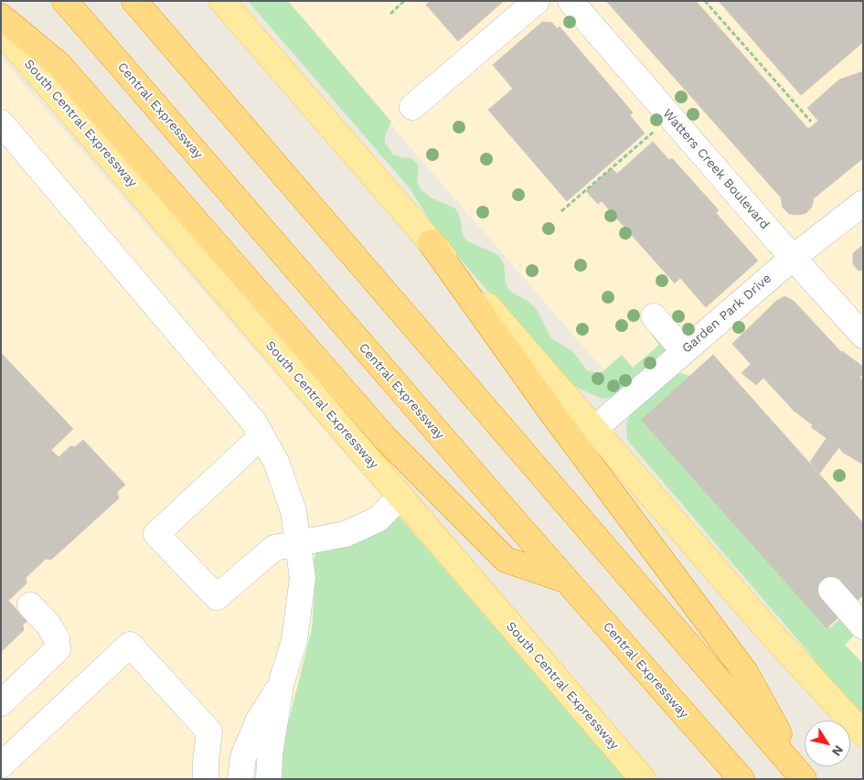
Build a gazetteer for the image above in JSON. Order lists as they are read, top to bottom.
{
  "streets": {
    "highway": ["Central Expressway"],
    "main road": ["South Central Expressway"],
    "street": ["Watters Creek Boulevard", "Garden Park Drive"]
  },
  "crossings": [
    ["Watters Creek Boulevard", "Garden Park Drive"]
  ],
  "north": "bottom right"
}
